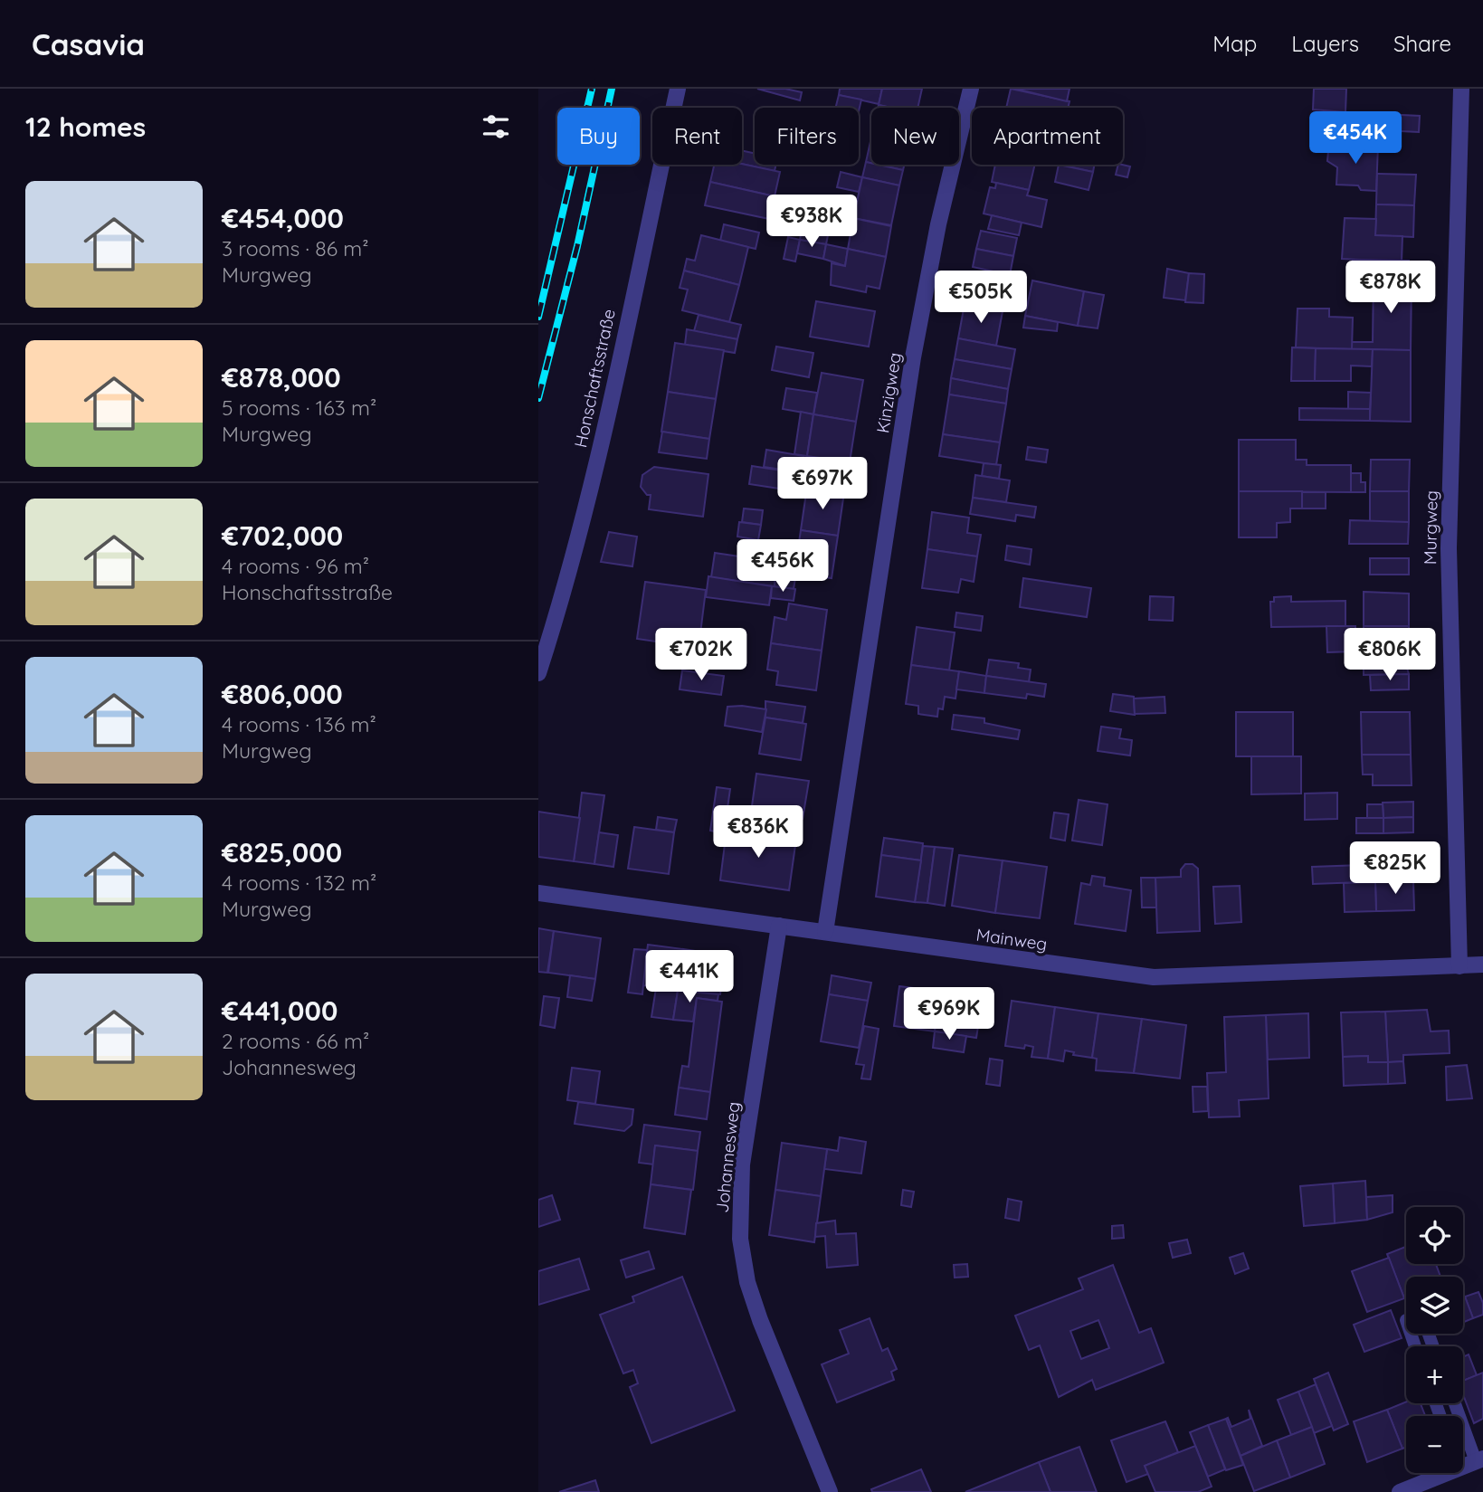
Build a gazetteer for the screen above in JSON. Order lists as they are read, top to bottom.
{
  "streets": {
    "street": [
      "Honschaftsstraße",
      "Kinzigweg",
      "Murgweg",
      "Mainweg",
      "Johannesweg"
    ]
  },
  "crossings": [
    ["Kinzigweg", "Mainweg"],
    ["Murgweg", "Mainweg"],
    ["Mainweg", "Johannesweg"]
  ],
  "page": {
    "header": "Casavia",
    "nav": ["Map", "Layers", "Share"],
    "heading": "12 homes",
    "chip": [
      "Buy",
      "Rent",
      "Filters",
      "New",
      "Apartment"
    ],
    "price": [
      "€454K",
      "€938K",
      "€878K",
      "€505K",
      "€697K",
      "€456K",
      "€702K",
      "€806K",
      "€836K",
      "€825K",
      "€441K",
      "€969K"
    ],
    "list": [
      {
        "name": "€454,000",
        "note": "3 rooms · 86 m² · Murgweg"
      },
      {
        "name": "€878,000",
        "note": "5 rooms · 163 m² · Murgweg"
      },
      {
        "name": "€702,000",
        "note": "4 rooms · 96 m² · Honschaftsstraße"
      },
      {
        "name": "€806,000",
        "note": "4 rooms · 136 m² · Murgweg"
      },
      {
        "name": "€825,000",
        "note": "4 rooms · 132 m² · Murgweg"
      },
      {
        "name": "€441,000",
        "note": "2 rooms · 66 m² · Johannesweg"
      }
    ],
    "map_buttons": ["+", "−"]
  }
}
